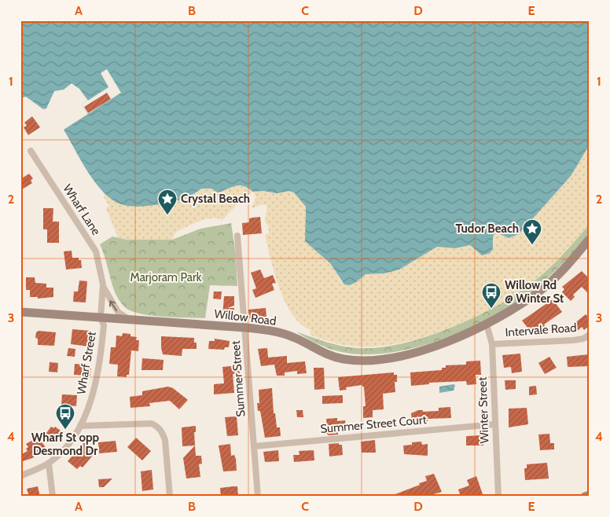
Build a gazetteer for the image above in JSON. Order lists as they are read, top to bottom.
{
  "streets": {
    "main road": ["Willow Road"],
    "street": [
      "Wharf Lane",
      "Intervale Road",
      "Wharf Street",
      "Summer Street",
      "Winter Street",
      "Summer Street Court"
    ]
  },
  "crossings": [
    ["Wharf Lane", "Willow Road"],
    ["Wharf Lane", "Wharf Street"],
    ["Willow Road", "Wharf Street"],
    ["Willow Road", "Summer Street"],
    ["Willow Road", "Winter Street"],
    ["Intervale Road", "Winter Street"],
    ["Summer Street", "Summer Street Court"],
    ["Winter Street", "Summer Street Court"]
  ],
  "parks": ["Marjoram Park"],
  "places": {
    "place": ["Crystal Beach", "Tudor Beach"],
    "bus stop": ["Willow Rd @ Winter St", "Wharf St opp Desmond Dr"]
  },
  "grid": {
    "columns": [
      "A",
      "B",
      "C",
      "D",
      "E"
    ],
    "rows": [
      "1",
      "2",
      "3",
      "4"
    ]
  }
}
